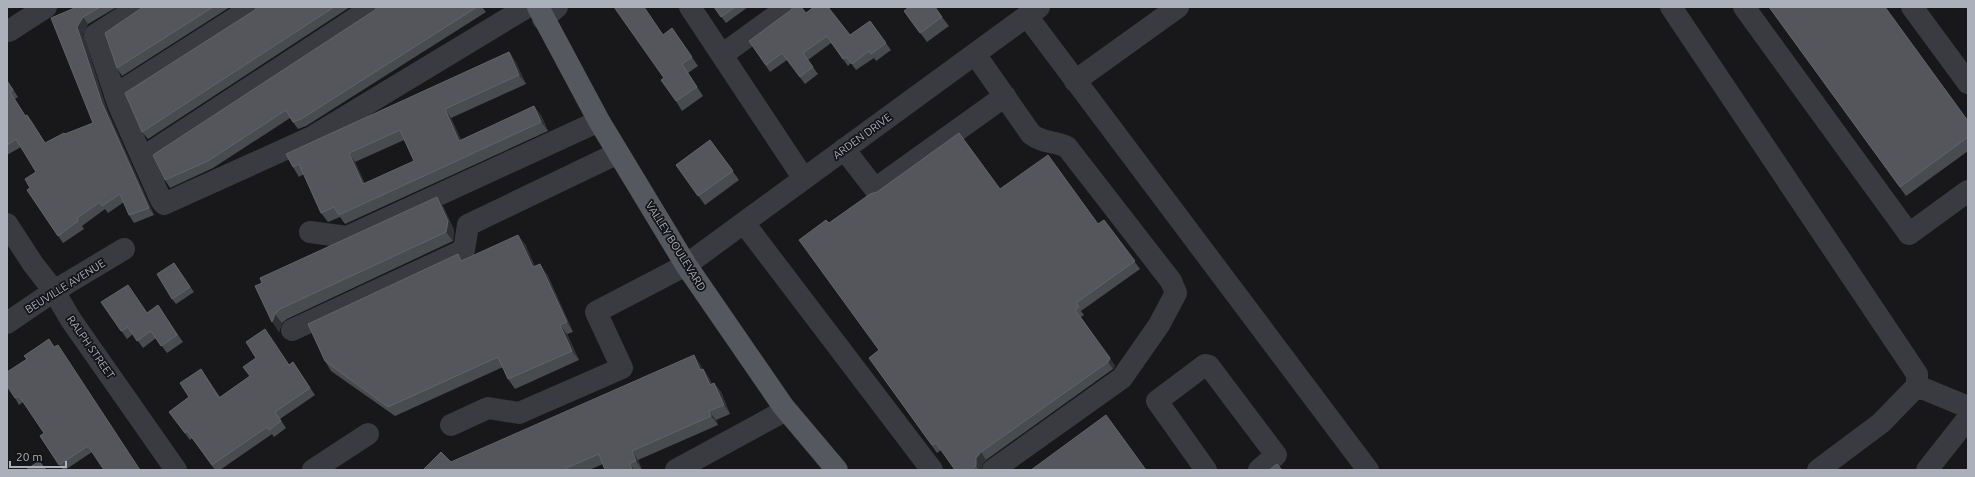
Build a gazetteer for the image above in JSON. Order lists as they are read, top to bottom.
{
  "streets": {
    "main road": ["VALLEY BOULEVARD"],
    "street": ["ARDEN DRIVE", "BEUVILLE AVENUE", "RALPH STREET"]
  },
  "crossings": [
    ["ARDEN DRIVE", "VALLEY BOULEVARD"],
    ["BEUVILLE AVENUE", "RALPH STREET"]
  ],
  "scale_bar": "20 m"
}
